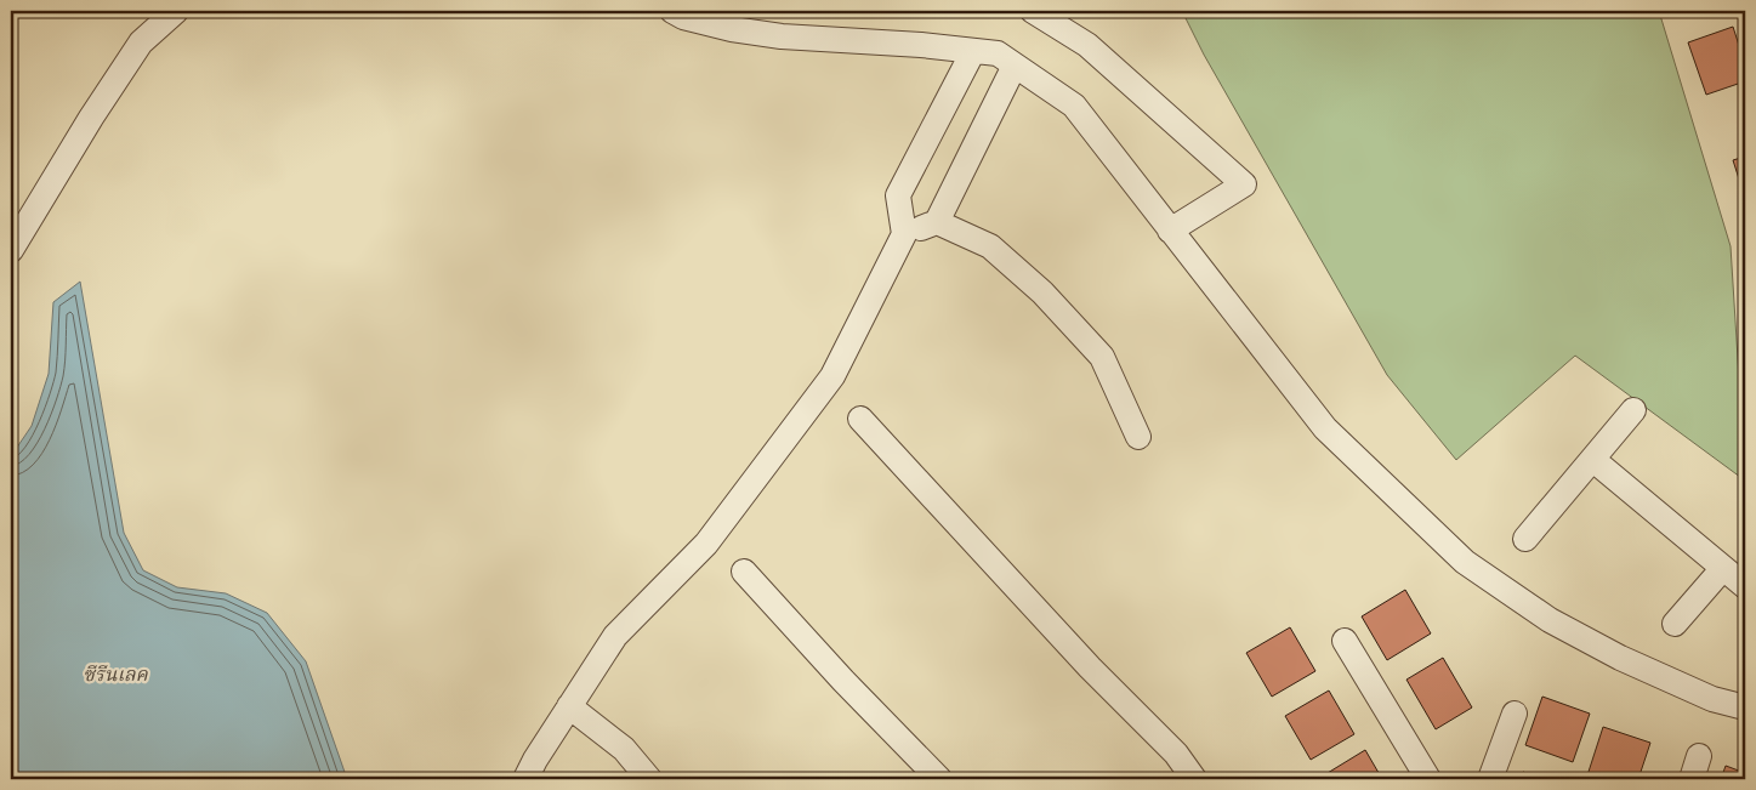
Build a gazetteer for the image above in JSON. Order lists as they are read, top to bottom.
{
  "water": ["ซีรีนเลค"]
}
